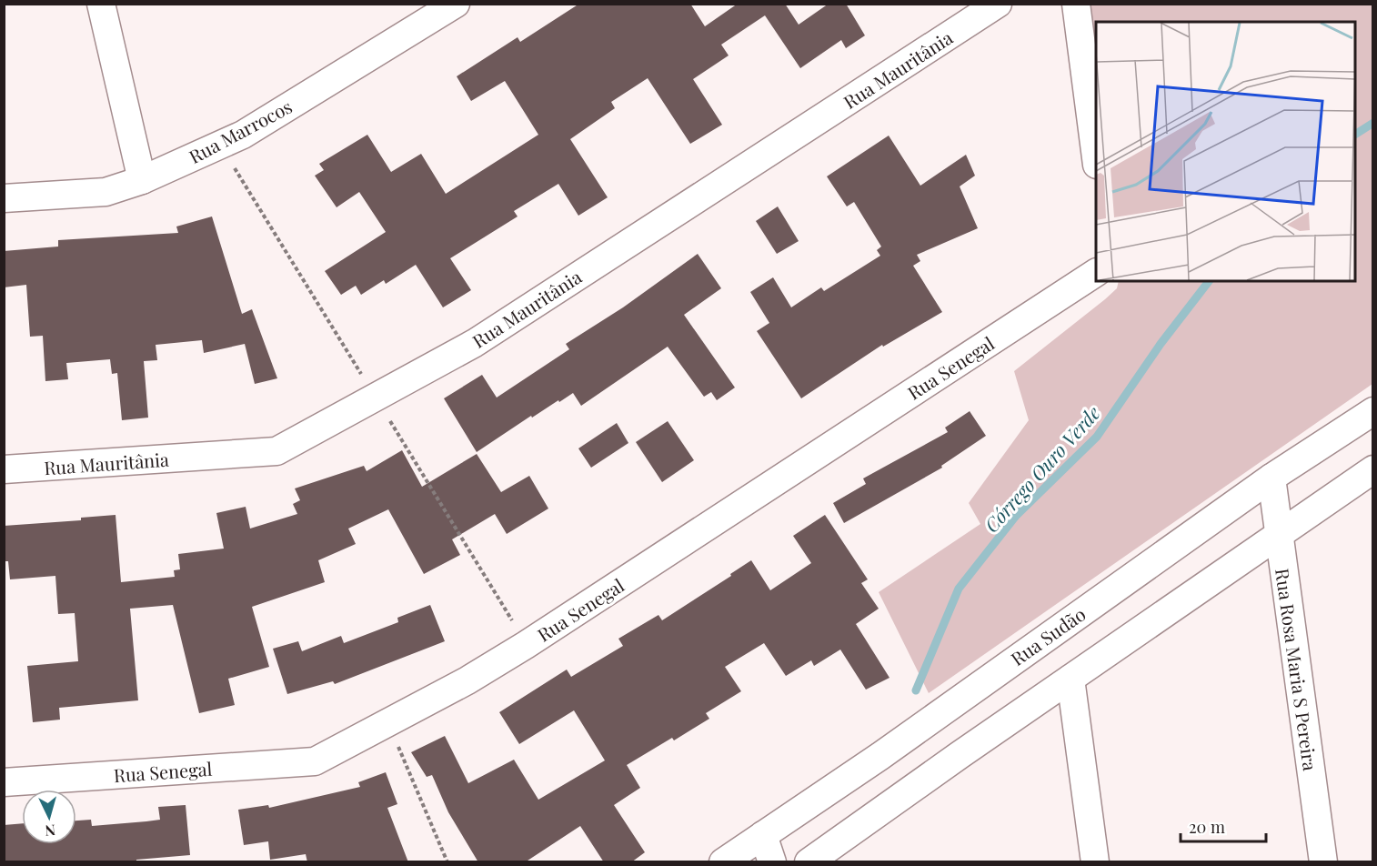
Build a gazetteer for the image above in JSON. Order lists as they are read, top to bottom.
{
  "streets": {
    "street": [
      "Rua Mauritânia",
      "Rua Marrocos",
      "Rua Senegal",
      "Rua Sudão",
      "Rua Rosa Maria S Pereira"
    ]
  },
  "crossings": [
    ["Rua Sudão", "Rua Rosa Maria S Pereira"]
  ],
  "water": ["Córrego Ouro Verde"],
  "scale_bar": "20 m",
  "north": "bottom"
}
